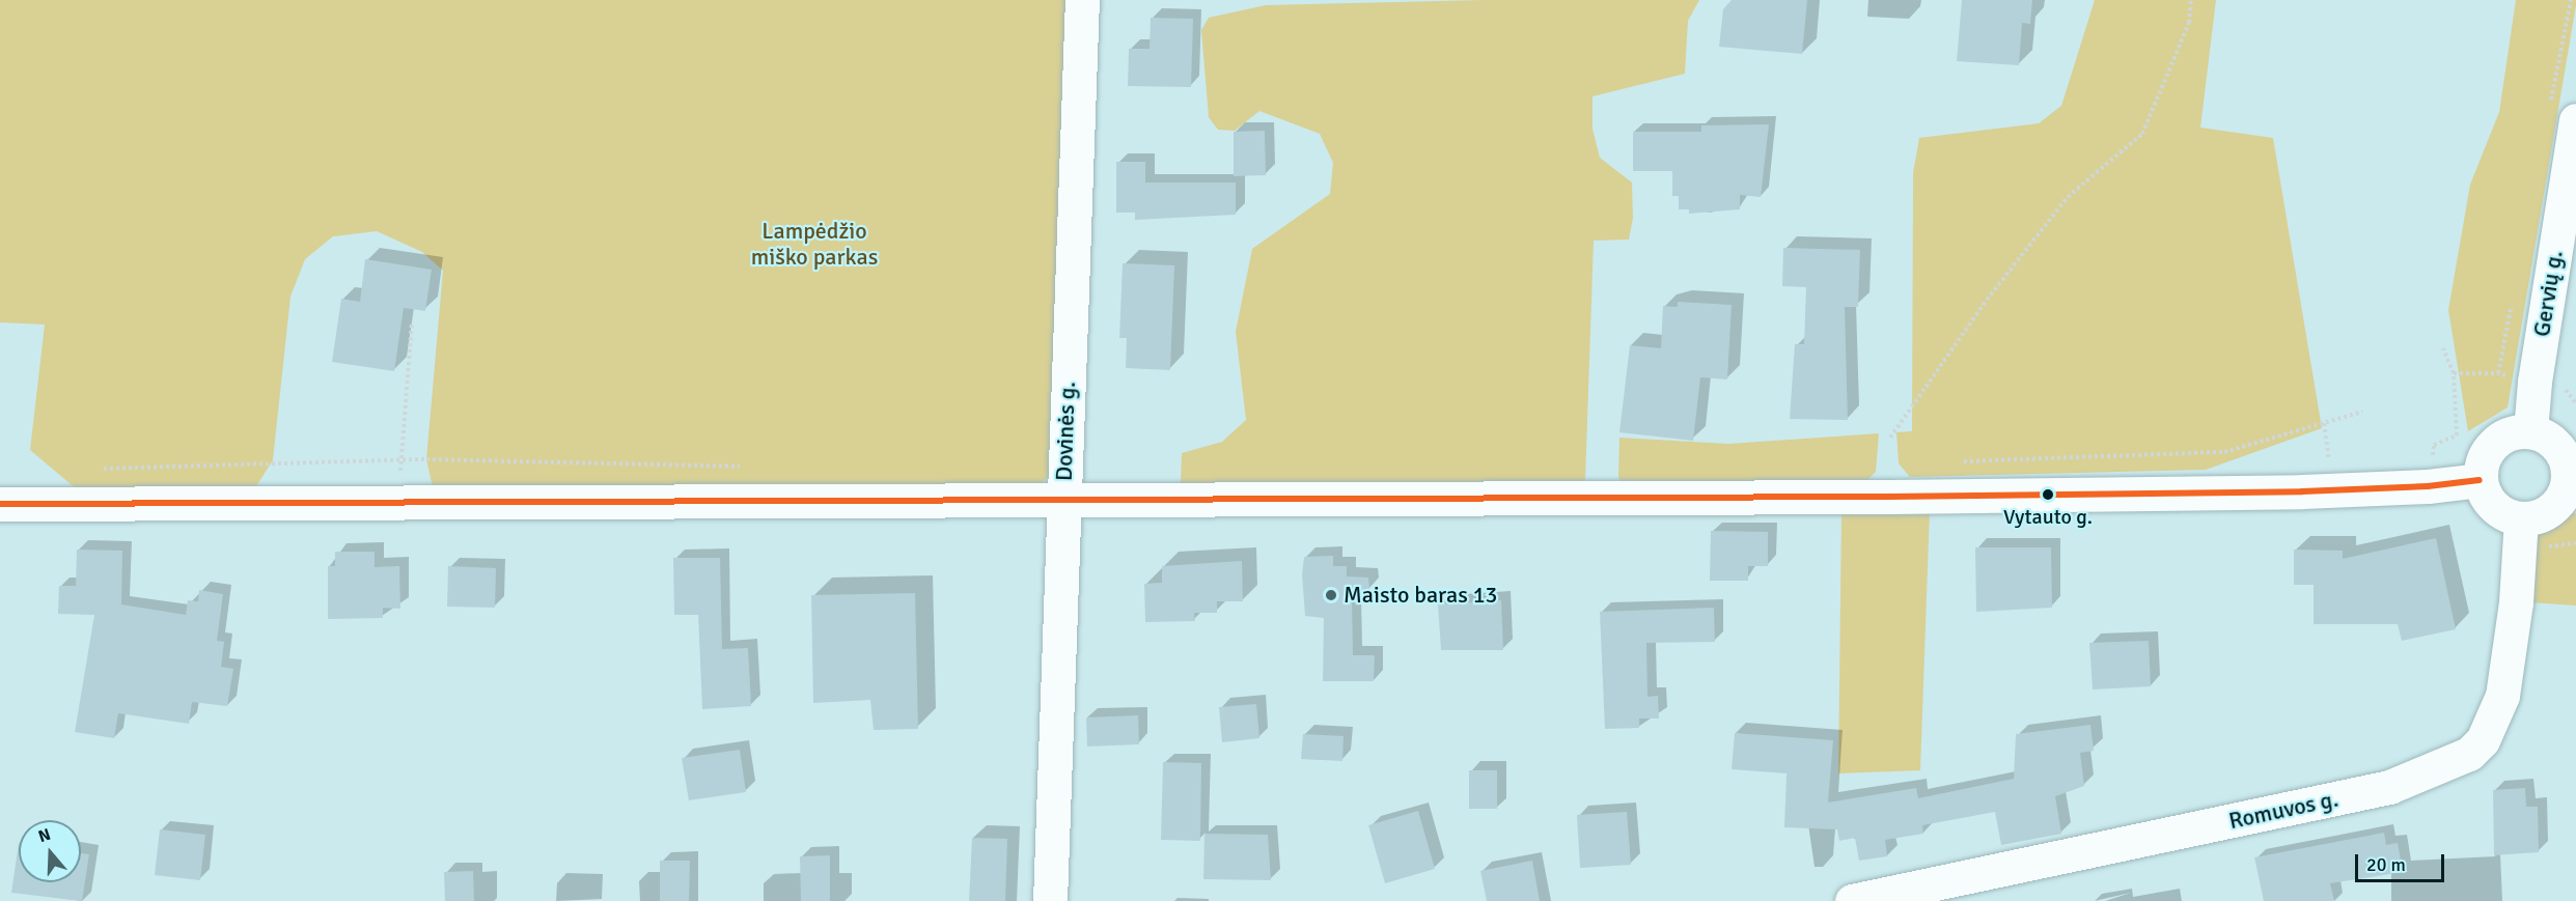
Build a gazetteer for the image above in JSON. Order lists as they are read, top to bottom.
{
  "streets": {
    "street": ["Gervių g.", "Dovinės g.", "Romuvos g."]
  },
  "crossings": [
    ["Gervių g.", "Romuvos g."]
  ],
  "parks": ["Lampėdžio miško parkas"],
  "places": ["Vytauto g.", "Maisto baras 13"],
  "scale_bar": "20 m",
  "north": "top"
}
